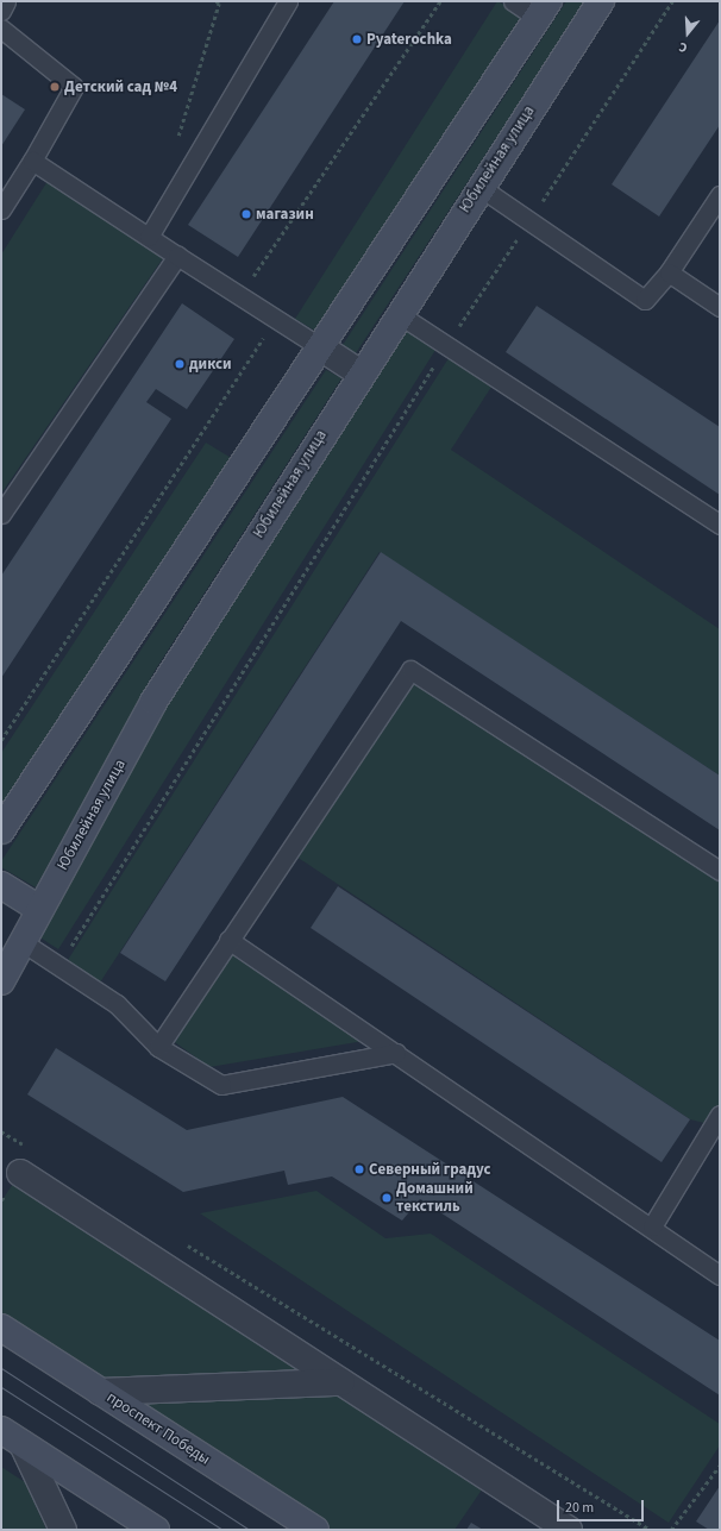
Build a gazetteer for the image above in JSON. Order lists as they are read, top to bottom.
{
  "streets": {
    "street": ["Юбилейная улица", "проспект Победы"]
  },
  "places": [
    "Pyaterochka",
    "Детский сад №4",
    "магазин",
    "дикси",
    "Северный градус",
    "Домашний текстиль"
  ],
  "scale_bar": "20 m",
  "north": "bottom"
}
